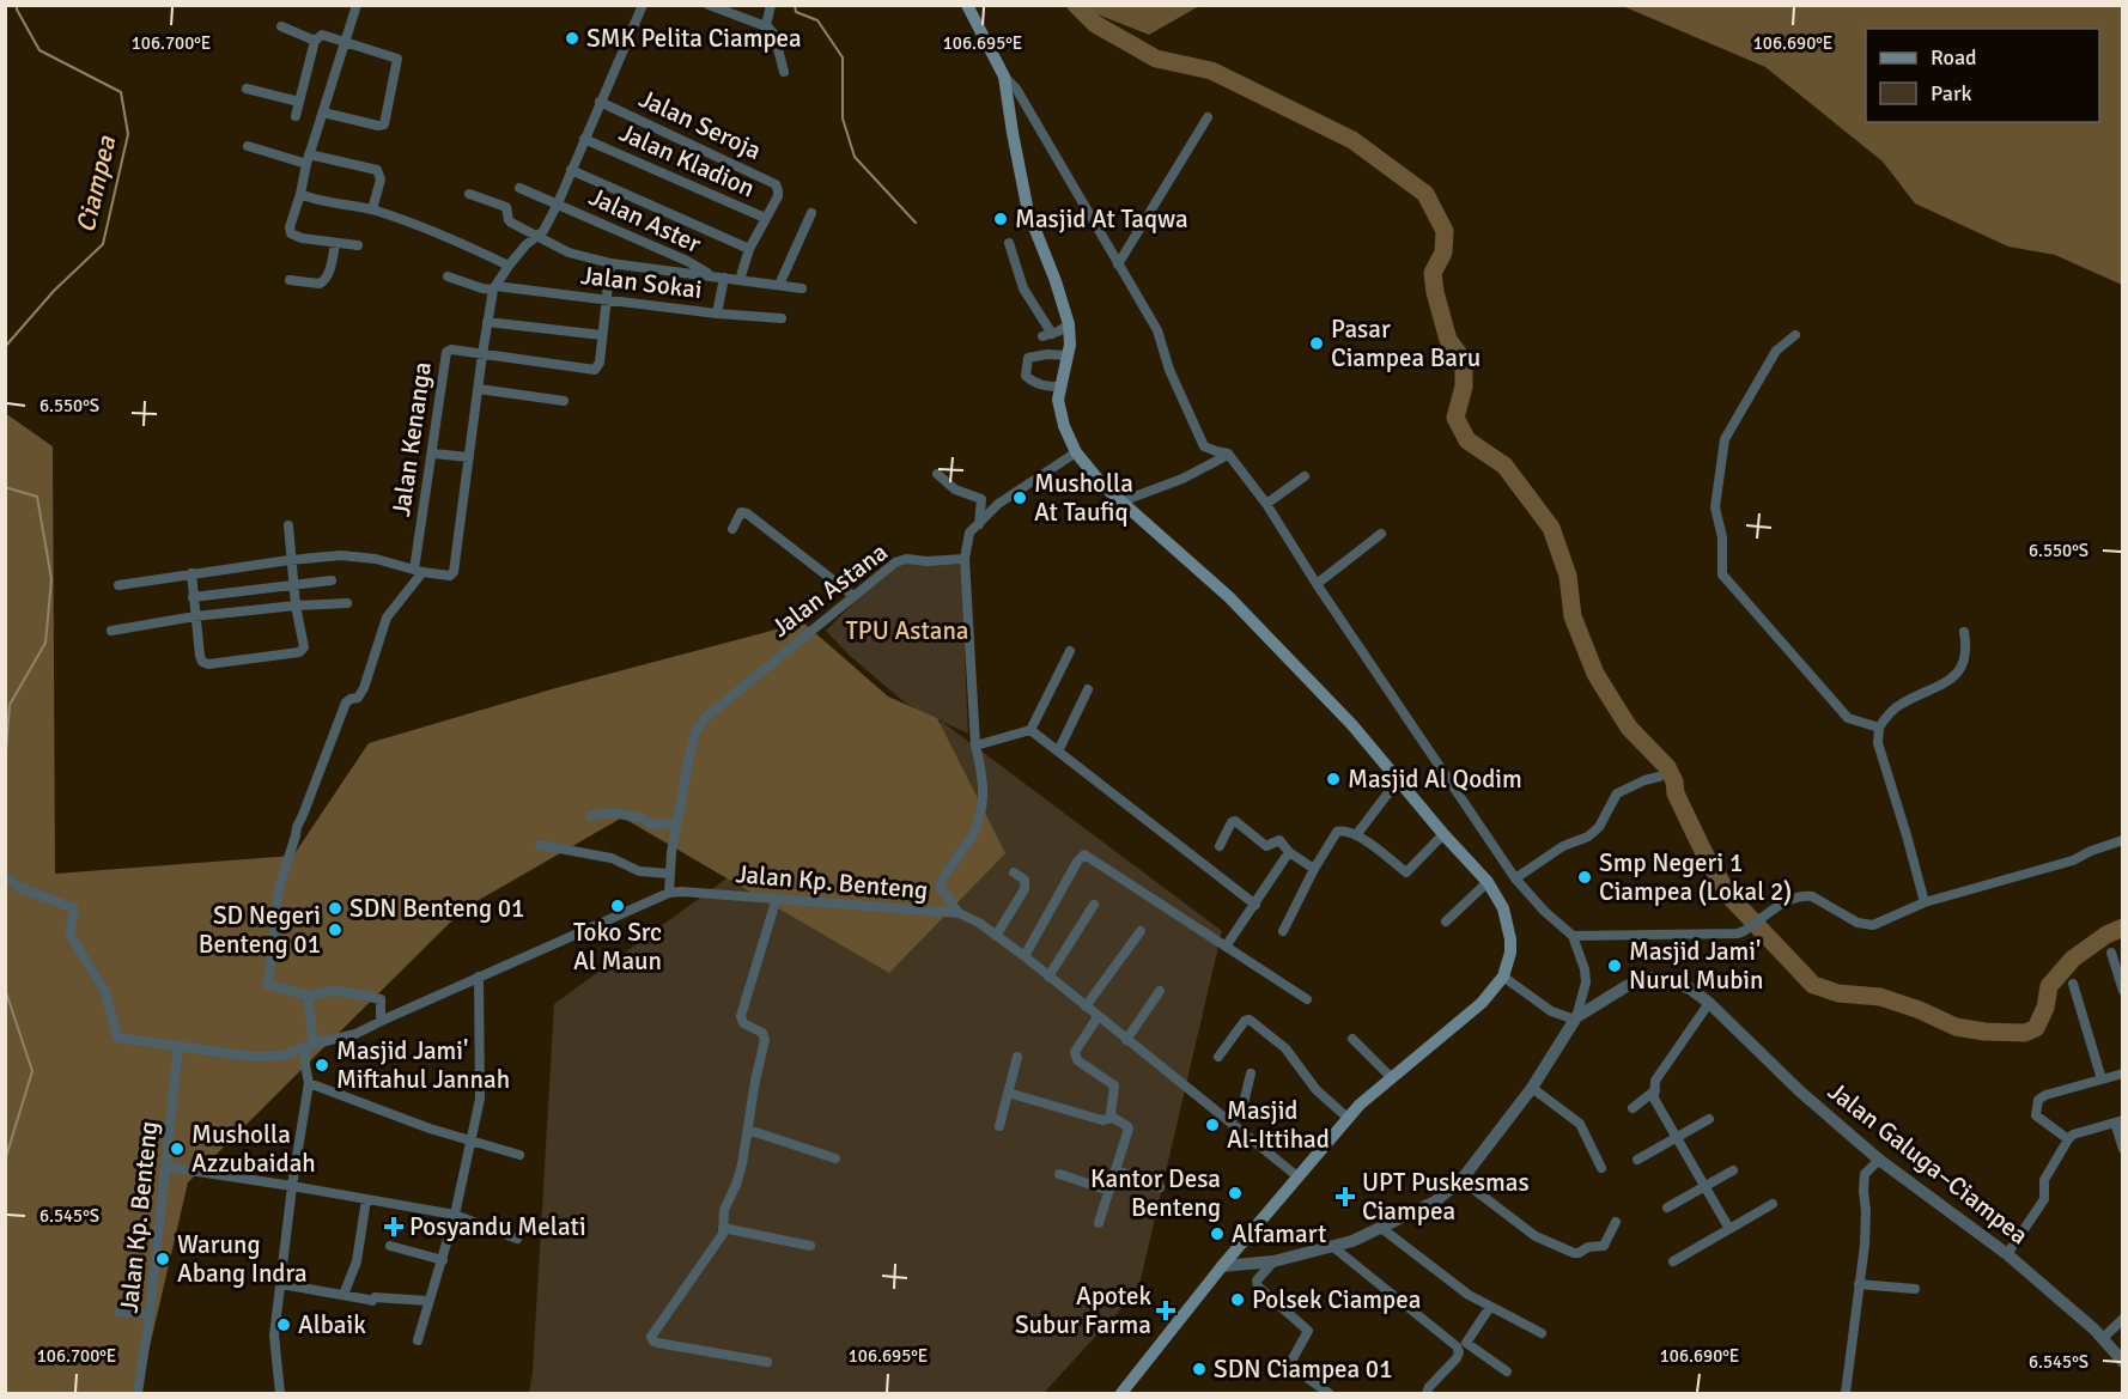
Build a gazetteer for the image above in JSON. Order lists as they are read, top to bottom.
{
  "streets": {
    "street": [
      "Jalan Seroja",
      "Jalan Kladion",
      "Jalan Aster",
      "Jalan Sokai",
      "Jalan Kenanga",
      "Jalan Astana",
      "Jalan Kp. Benteng",
      "Jalan Galuga–Ciampea"
    ]
  },
  "crossings": [
    ["Jalan Seroja", "Jalan Kladion"],
    ["Jalan Astana", "Jalan Kp. Benteng"]
  ],
  "water": ["Ciampea"],
  "parks": ["TPU Astana"],
  "places": {
    "other": [
      "SMK Pelita Ciampea",
      "Masjid At Taqwa",
      "Pasar Ciampea Baru",
      "Musholla At Taufiq",
      "Masjid Al Qodim",
      "Smp Negeri 1 Ciampea (Lokal 2)",
      "Toko Src Al Maun",
      "SDN Benteng 01",
      "SD Negeri Benteng 01",
      "Masjid Jami' Nurul Mubin",
      "Masjid Jami' Miftahul Jannah",
      "Masjid Al-Ittihad",
      "Musholla Azzubaidah",
      "Kantor Desa Benteng",
      "Alfamart",
      "Warung Abang Indra",
      "Polsek Ciampea",
      "Albaik",
      "SDN Ciampea 01"
    ],
    "health": ["UPT Puskesmas Ciampea", "Posyandu Melati", "Apotek Subur Farma"]
  },
  "legend": ["Road", "Park"],
  "coordinates": [
    "106.700°E",
    "106.695°E",
    "106.690°E",
    "6.550°S",
    "6.545°S"
  ]
}
